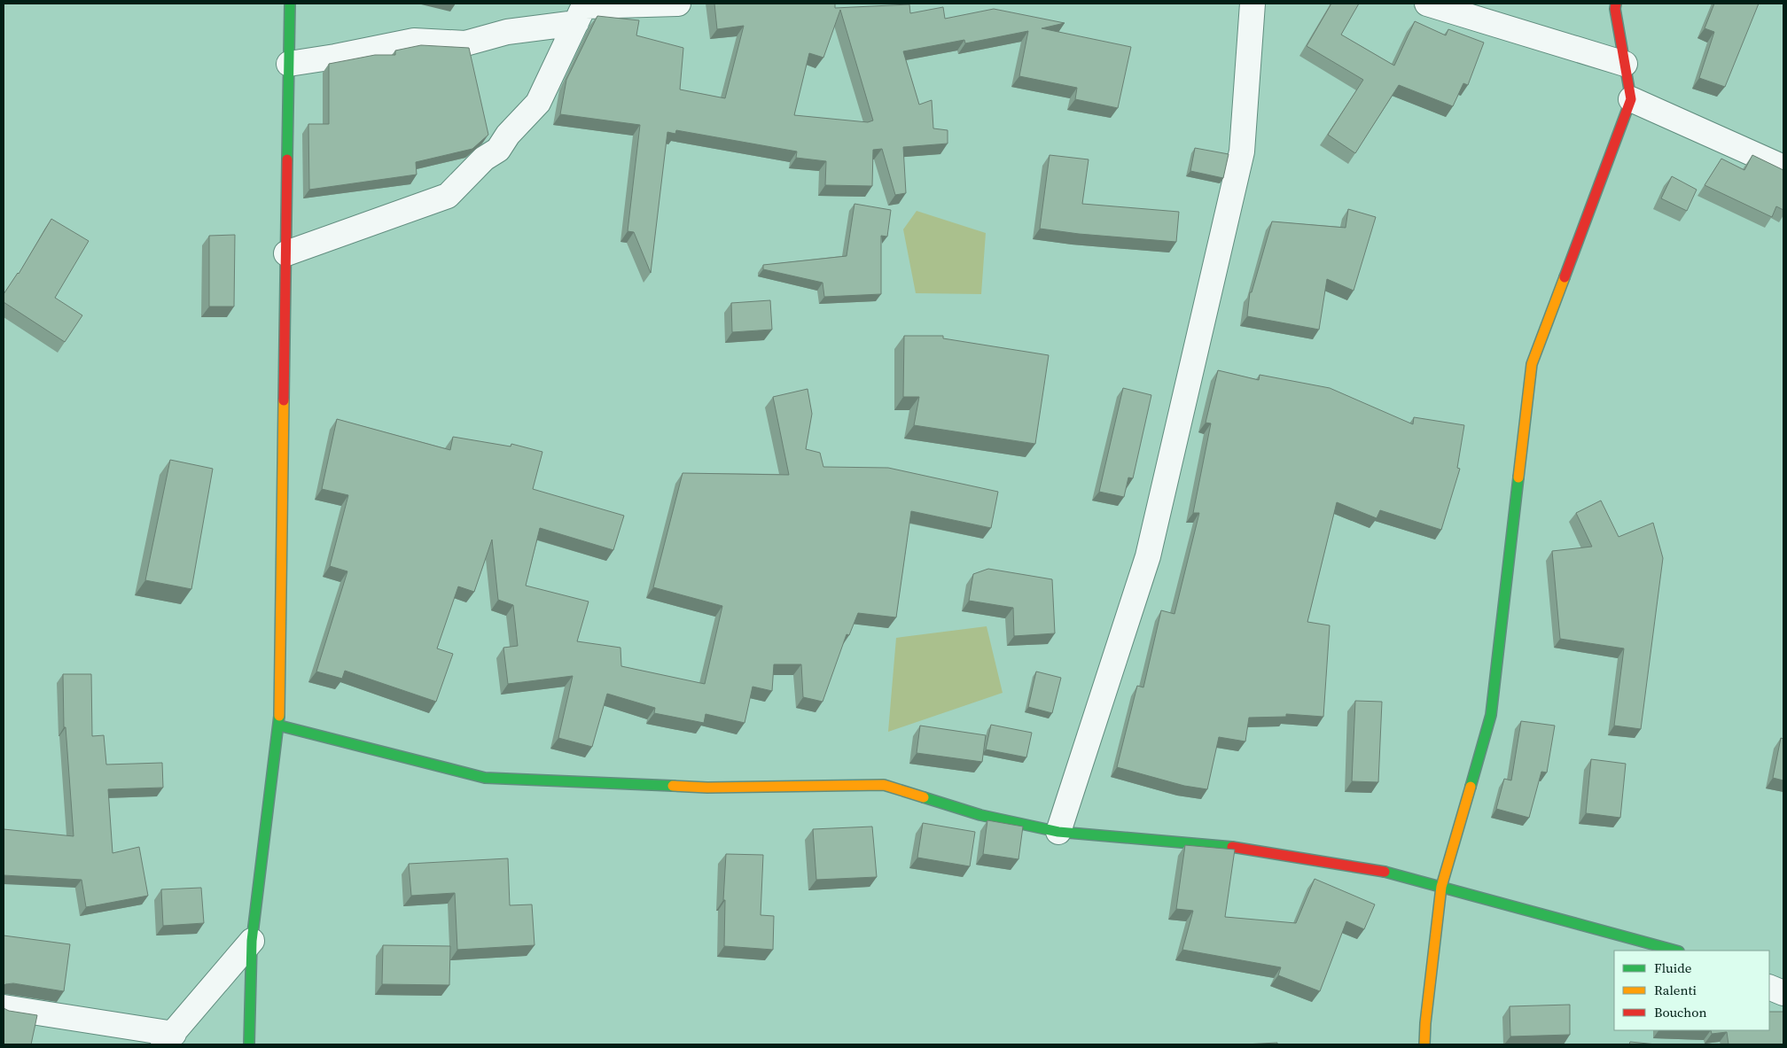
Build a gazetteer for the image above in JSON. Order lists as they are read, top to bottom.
{
  "legend": ["Fluide", "Ralenti", "Bouchon"]
}
